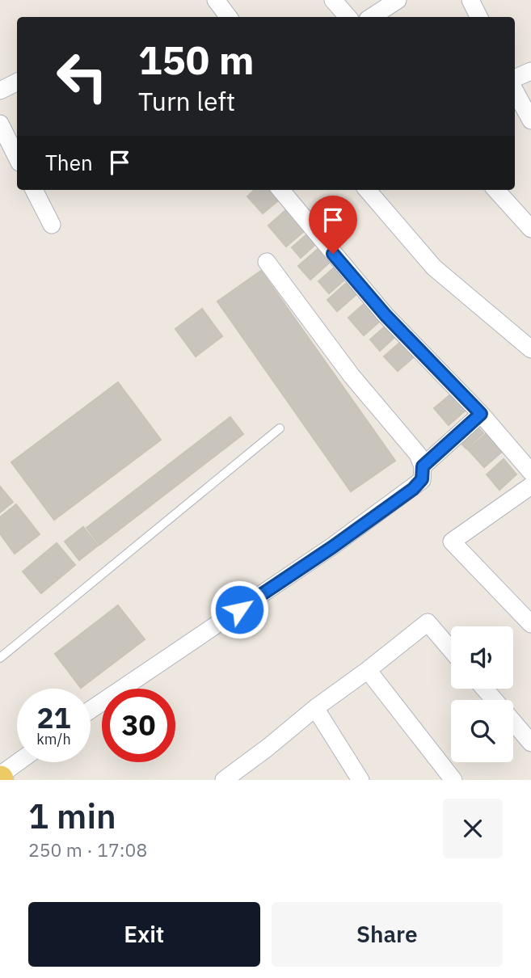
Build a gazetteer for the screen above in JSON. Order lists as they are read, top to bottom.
{
  "page": {
    "turn": ["150 m", "Turn left"],
    "then": "Then",
    "speed": "21 km/h",
    "limit": "30",
    "heading": ["1 min", "250 m · 17:08"],
    "buttons": ["Exit", "Share"]
  }
}
